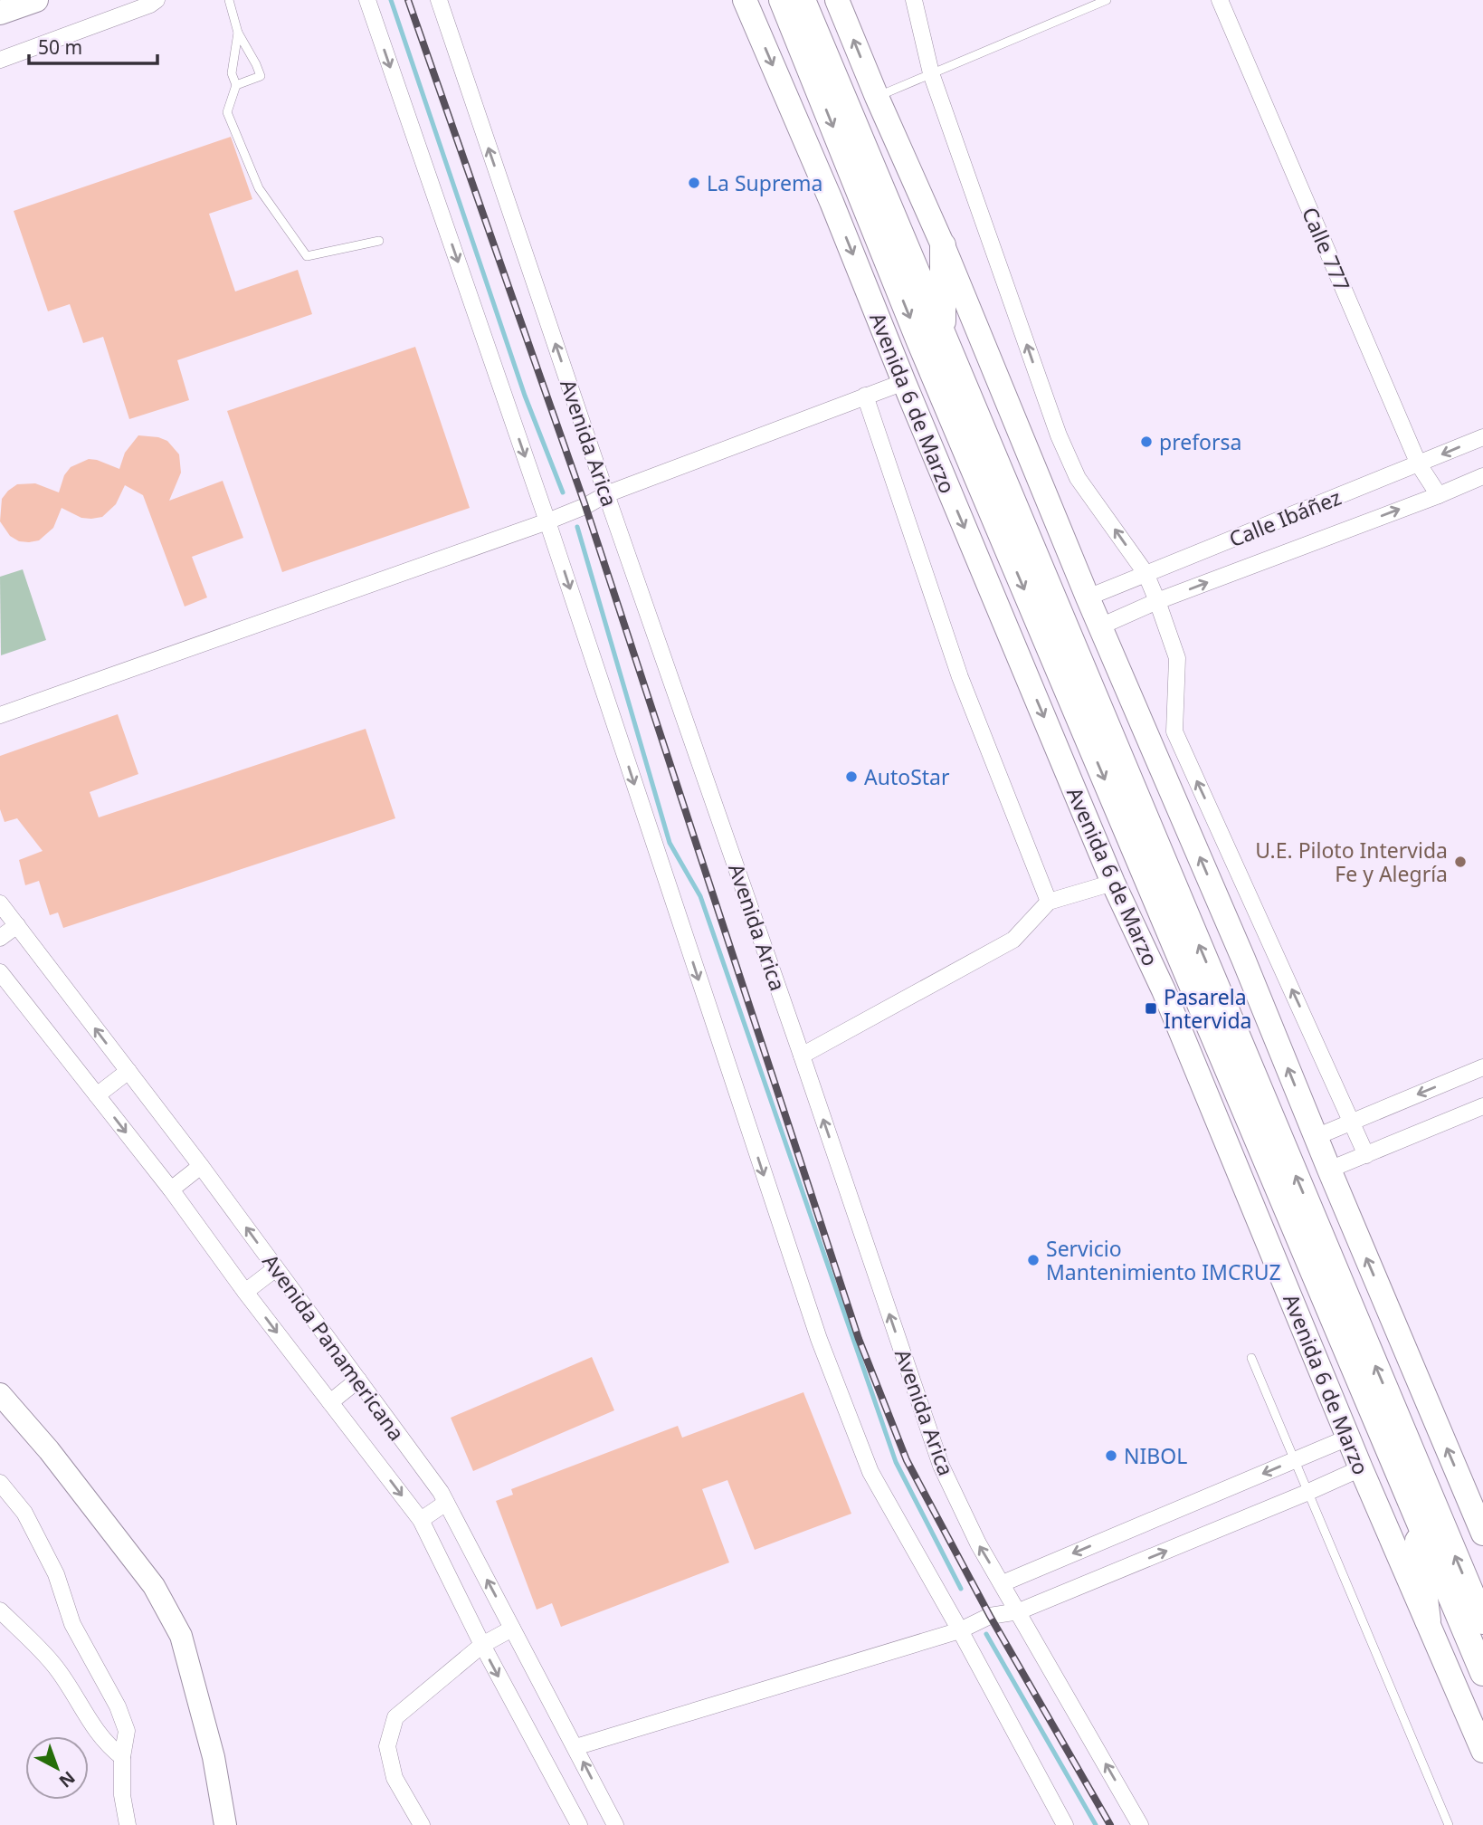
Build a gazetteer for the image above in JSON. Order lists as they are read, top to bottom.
{
  "streets": {
    "highway": ["Avenida 6 de Marzo"],
    "street": [
      "Calle 777",
      "Avenida Arica",
      "Calle Ibáñez",
      "Avenida Panamericana"
    ]
  },
  "crossings": [
    ["Calle 777", "Calle Ibáñez"]
  ],
  "places": {
    "other": [
      "La Suprema",
      "preforsa",
      "AutoStar",
      "U.E. Piloto Intervida Fe y Alegría",
      "Servicio Mantenimiento IMCRUZ",
      "NIBOL"
    ],
    "transit": ["Pasarela Intervida"]
  },
  "scale_bar": "50 m",
  "north": "bottom right"
}
